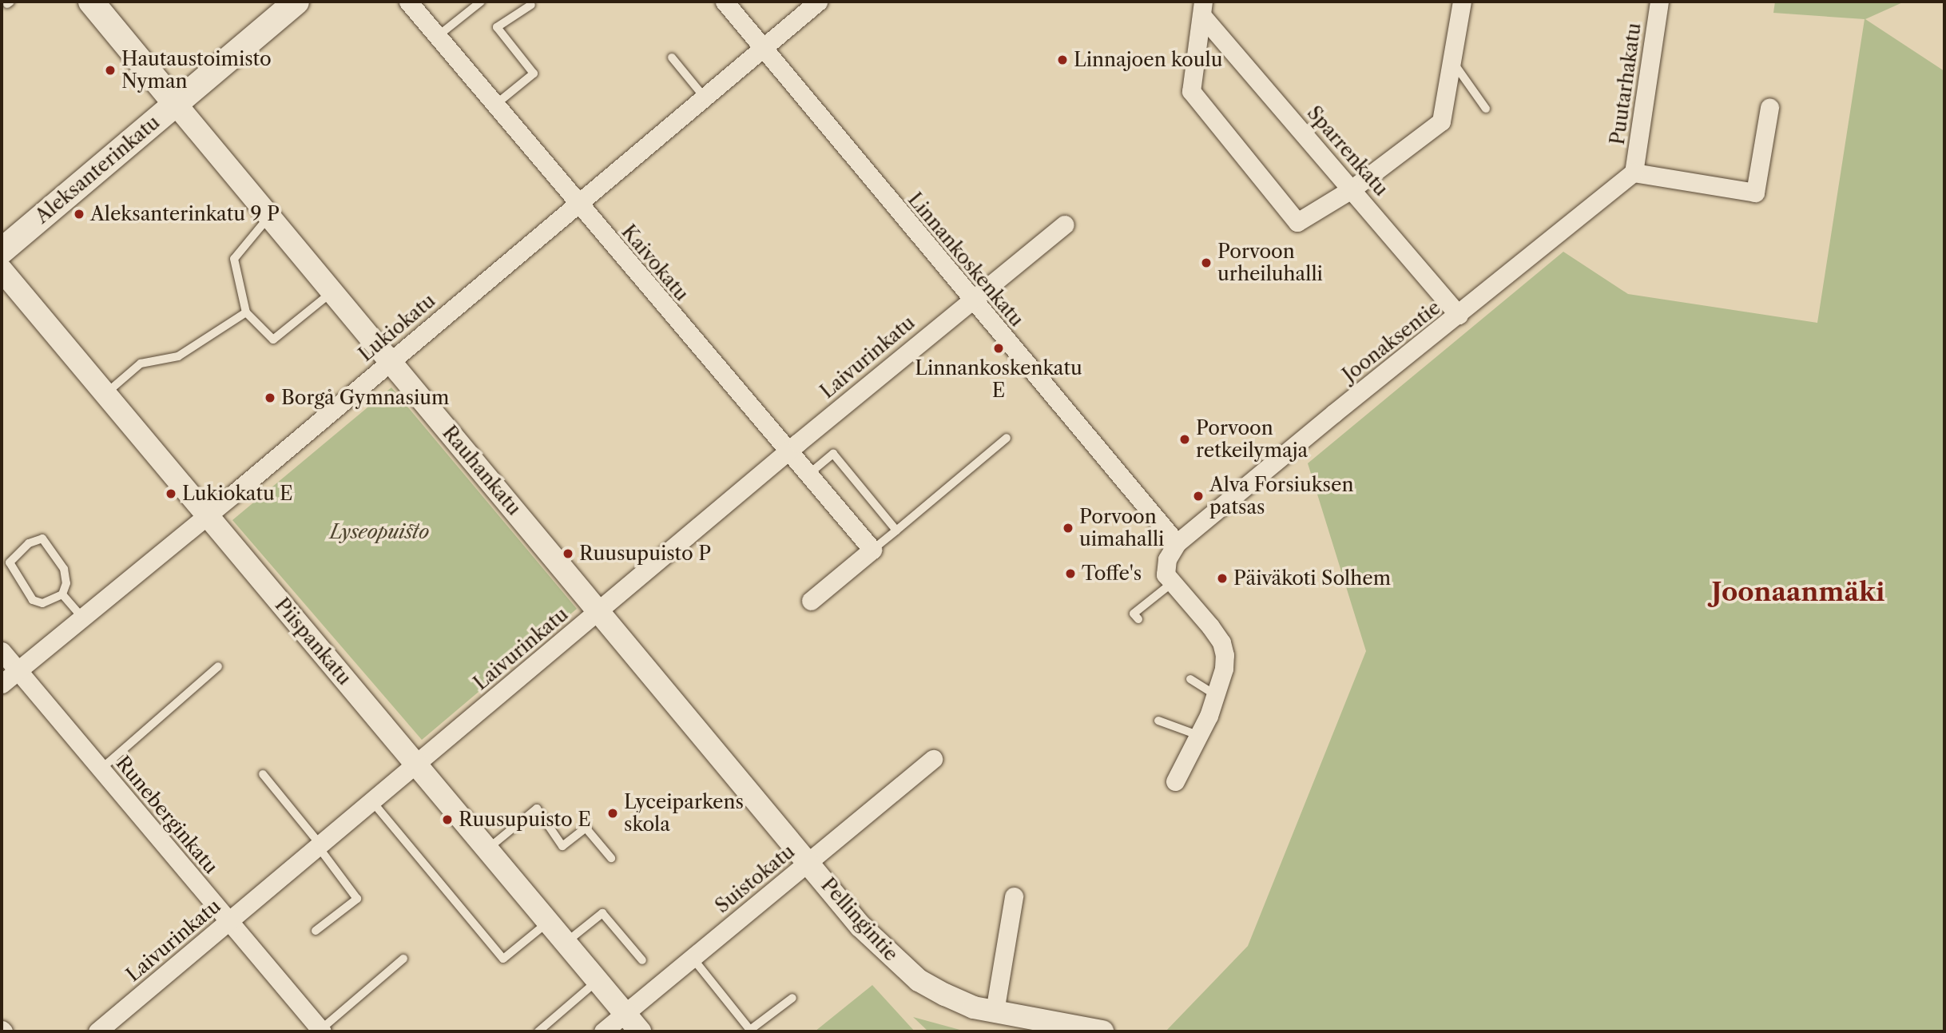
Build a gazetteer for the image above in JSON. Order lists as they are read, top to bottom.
{
  "streets": {
    "main road": ["Aleksanterinkatu", "Rauhankatu"],
    "street": [
      "Puutarhakatu",
      "Sparrenkatu",
      "Linnankoskenkatu",
      "Kaivokatu",
      "Lukiokatu",
      "Joonaksentie",
      "Laivurinkatu",
      "Piispankatu",
      "Runeberginkatu",
      "Suistokatu",
      "Pellingintie"
    ]
  },
  "crossings": [
    ["Puutarhakatu", "Joonaksentie"],
    ["Sparrenkatu", "Joonaksentie"],
    ["Aleksanterinkatu", "Rauhankatu"],
    ["Linnankoskenkatu", "Lukiokatu"],
    ["Linnankoskenkatu", "Joonaksentie"],
    ["Linnankoskenkatu", "Laivurinkatu"],
    ["Kaivokatu", "Lukiokatu"],
    ["Kaivokatu", "Laivurinkatu"],
    ["Lukiokatu", "Rauhankatu"],
    ["Lukiokatu", "Piispankatu"],
    ["Lukiokatu", "Runeberginkatu"],
    ["Laivurinkatu", "Rauhankatu"],
    ["Laivurinkatu", "Piispankatu"],
    ["Laivurinkatu", "Runeberginkatu"],
    ["Rauhankatu", "Suistokatu"],
    ["Rauhankatu", "Pellingintie"],
    ["Piispankatu", "Suistokatu"],
    ["Suistokatu", "Pellingintie"]
  ],
  "districts": ["Joonaanmäki"],
  "parks": ["Lyseopuisto"],
  "places": [
    "Linnajoen koulu",
    "Hautaustoimisto Nyman",
    "Aleksanterinkatu 9 P",
    "Porvoon urheiluhalli",
    "Linnankoskenkatu E",
    "Borgå Gymnasium",
    "Porvoon retkeilymaja",
    "Lukiokatu E",
    "Alva Forsiuksen patsas",
    "Porvoon uimahalli",
    "Ruusupuisto P",
    "Toffe's",
    "Päiväkoti Solhem",
    "Lyceiparkens skola",
    "Ruusupuisto E"
  ]
}
